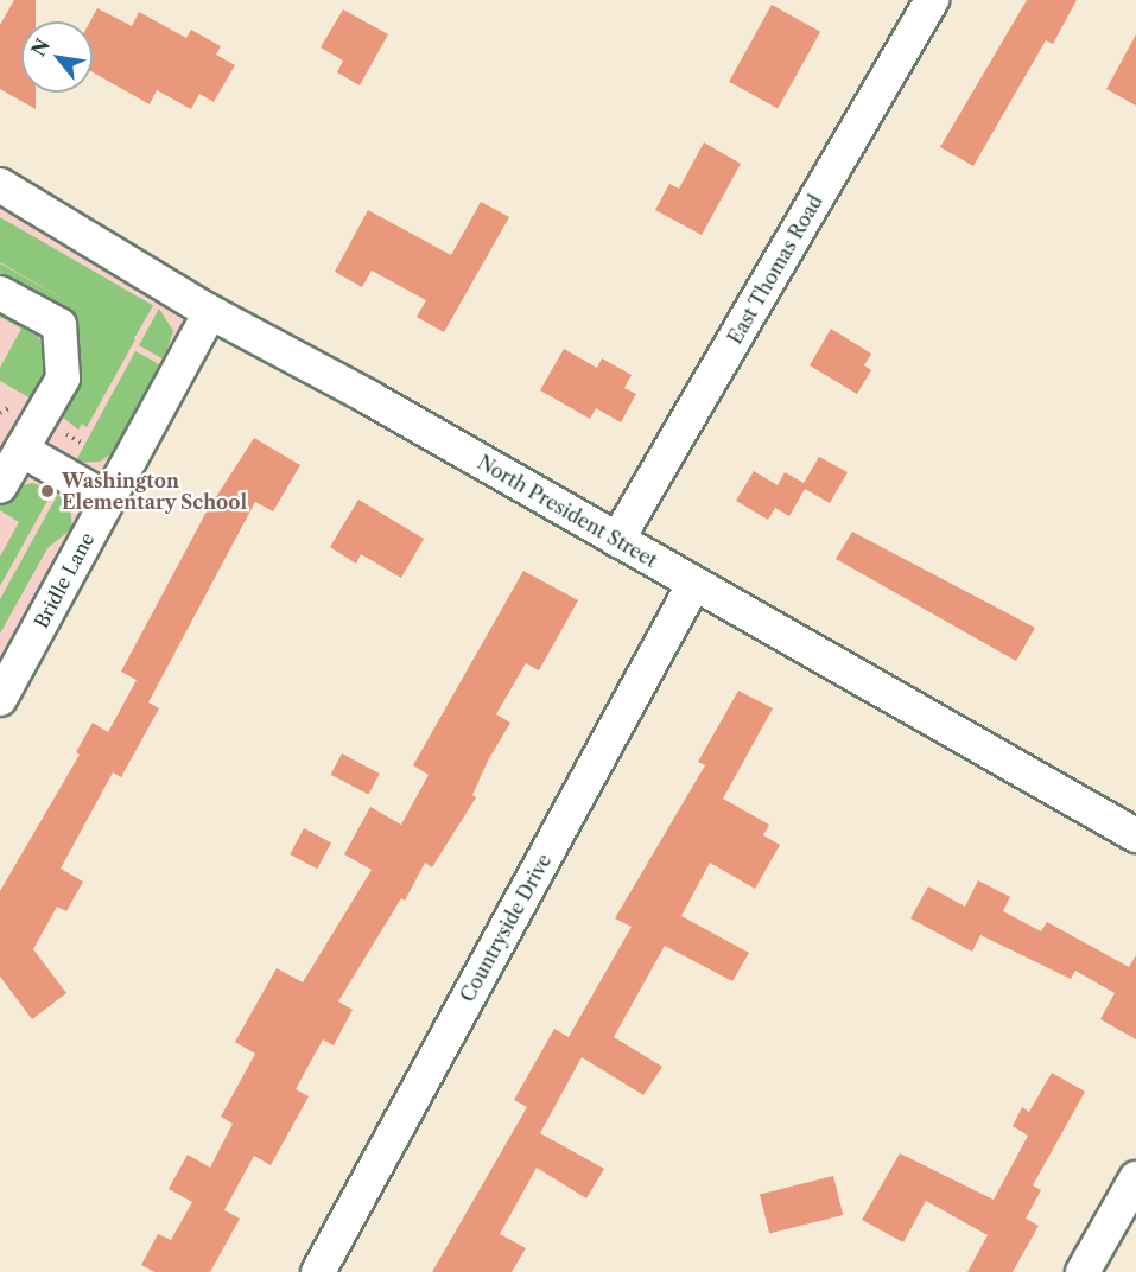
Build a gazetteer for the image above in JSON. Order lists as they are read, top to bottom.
{
  "streets": {
    "street": [
      "East Thomas Road",
      "North President Street",
      "Bridle Lane",
      "Countryside Drive"
    ]
  },
  "crossings": [
    ["East Thomas Road", "North President Street"],
    ["North President Street", "Bridle Lane"],
    ["North President Street", "Countryside Drive"]
  ],
  "places": ["Washington Elementary School"],
  "north": "top left"
}
